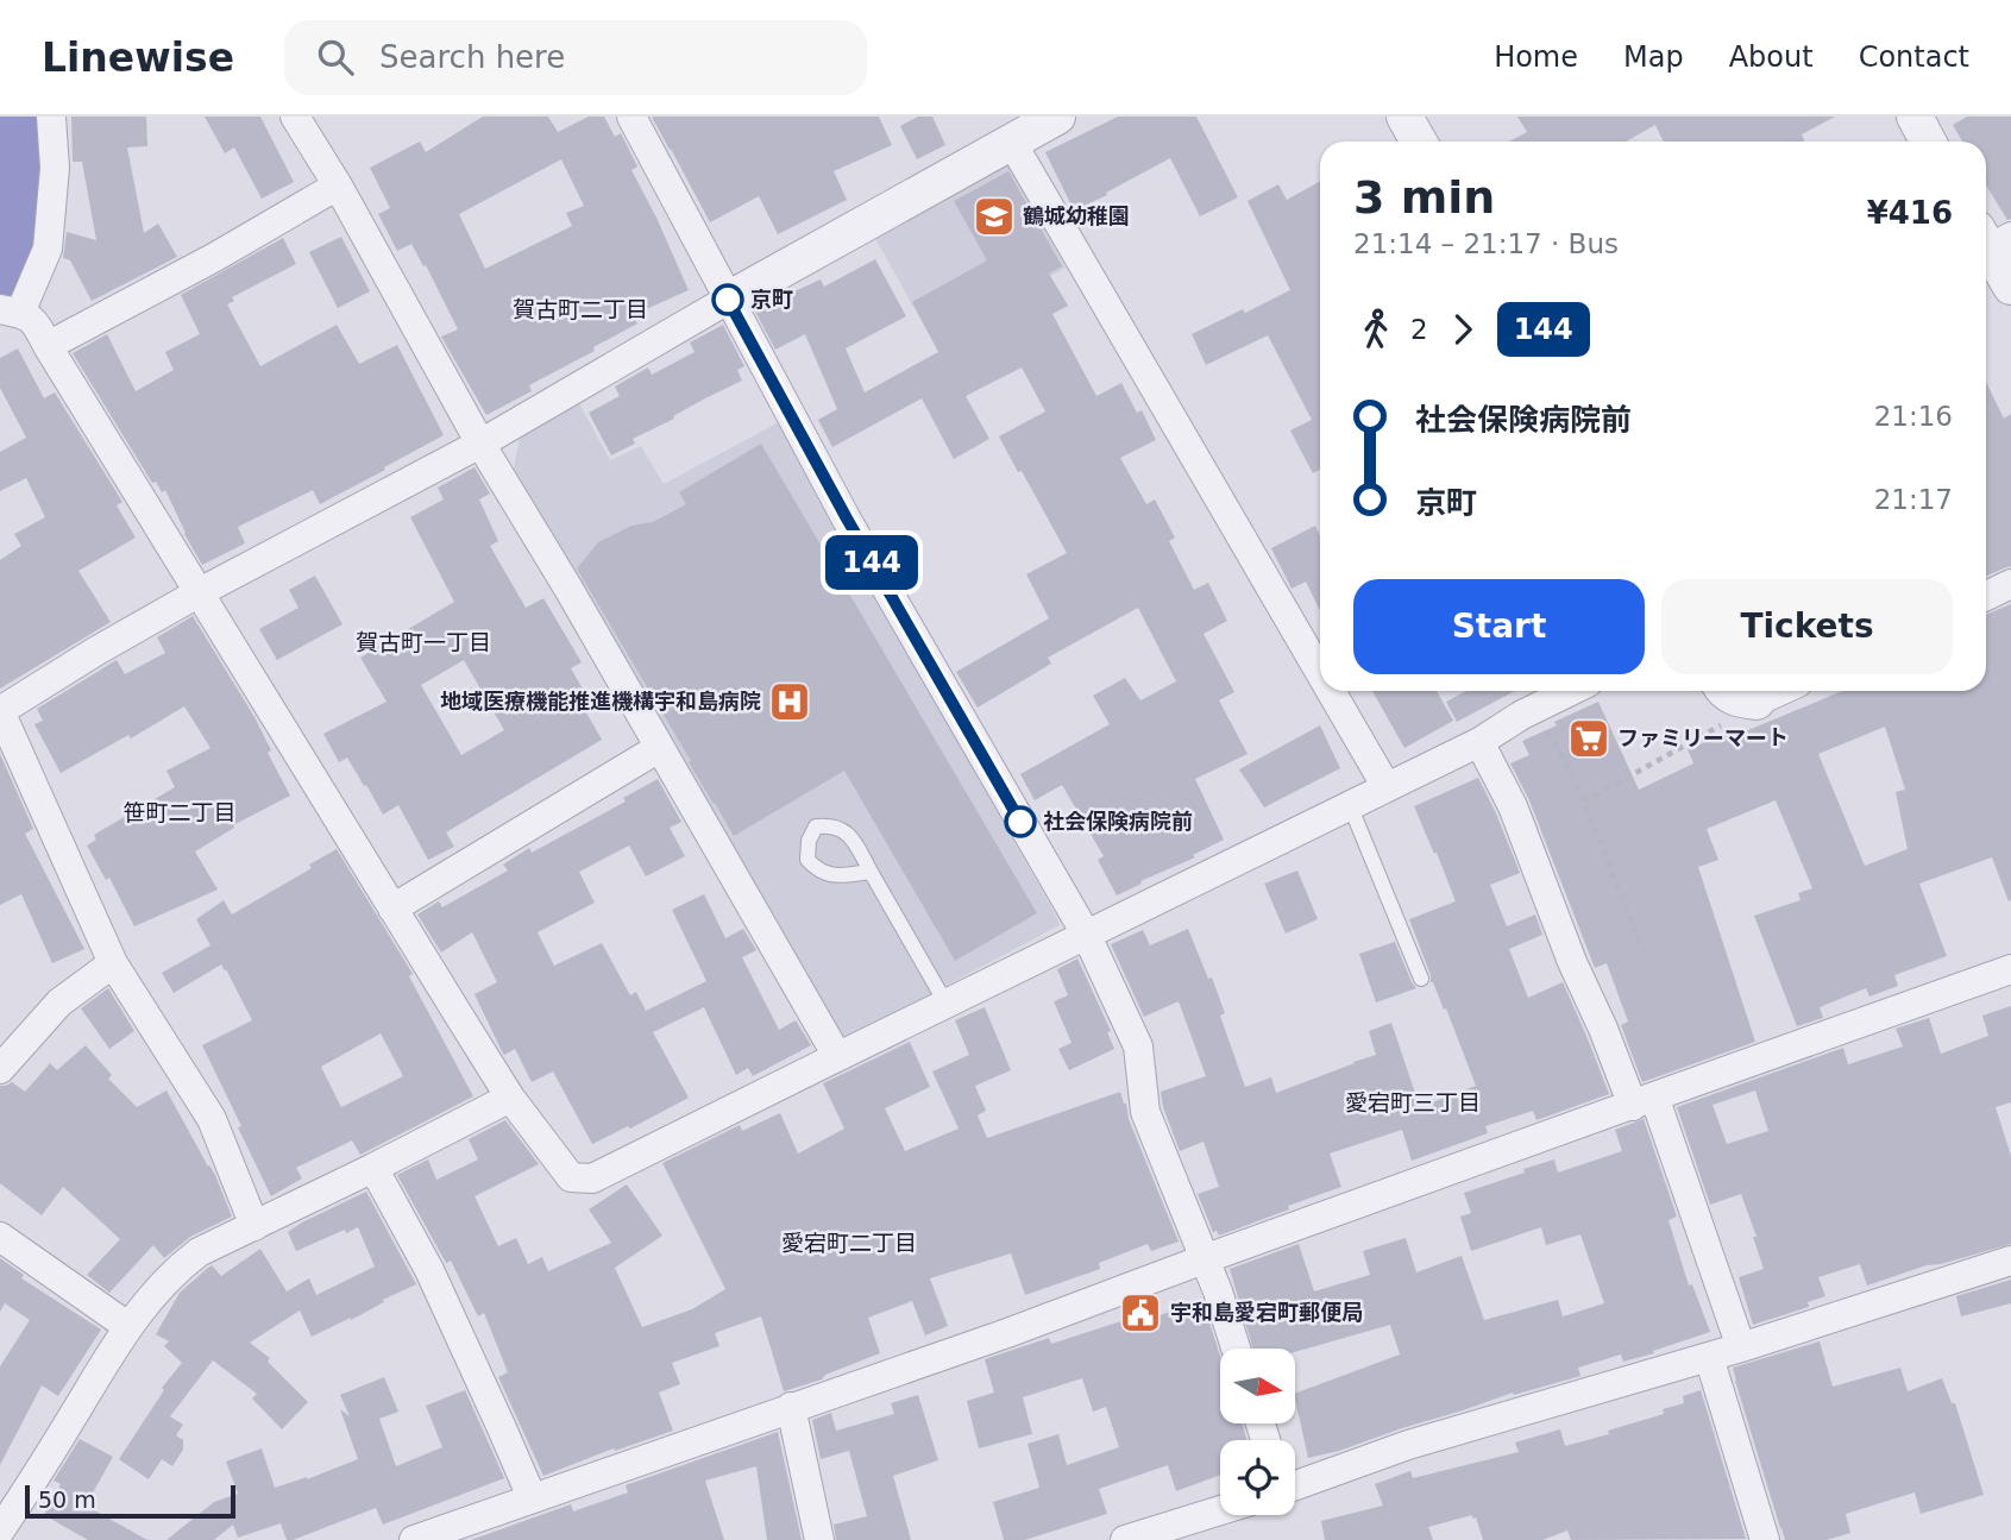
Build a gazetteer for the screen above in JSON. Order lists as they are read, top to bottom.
{
  "districts": [
    "賀古町二丁目",
    "賀古町一丁目",
    "笹町二丁目",
    "愛宕町三丁目",
    "愛宕町二丁目"
  ],
  "places": {
    "school or university": ["鶴城幼稚園"],
    "other": ["京町", "社会保険病院前"],
    "hospital": ["地域医療機能推進機構宇和島病院"],
    "supermarket": ["ファミリーマート"],
    "public building": ["宇和島愛宕町郵便局"]
  },
  "lines": ["bus line 144"],
  "scale_bar": "50 m",
  "north": "right",
  "page": {
    "header": "Linewise",
    "search": "Search here",
    "nav": [
      "Home",
      "Map",
      "About",
      "Contact"
    ],
    "on_map": "144",
    "heading": ["3 min", "21:14 – 21:17 · Bus", "¥416"],
    "legs": ["2", "144"],
    "list": [
      {
        "name": "社会保険病院前",
        "value": "21:16"
      },
      {
        "name": "京町",
        "value": "21:17"
      }
    ],
    "buttons": ["Start", "Tickets"],
    "scale": "50 m"
  }
}
